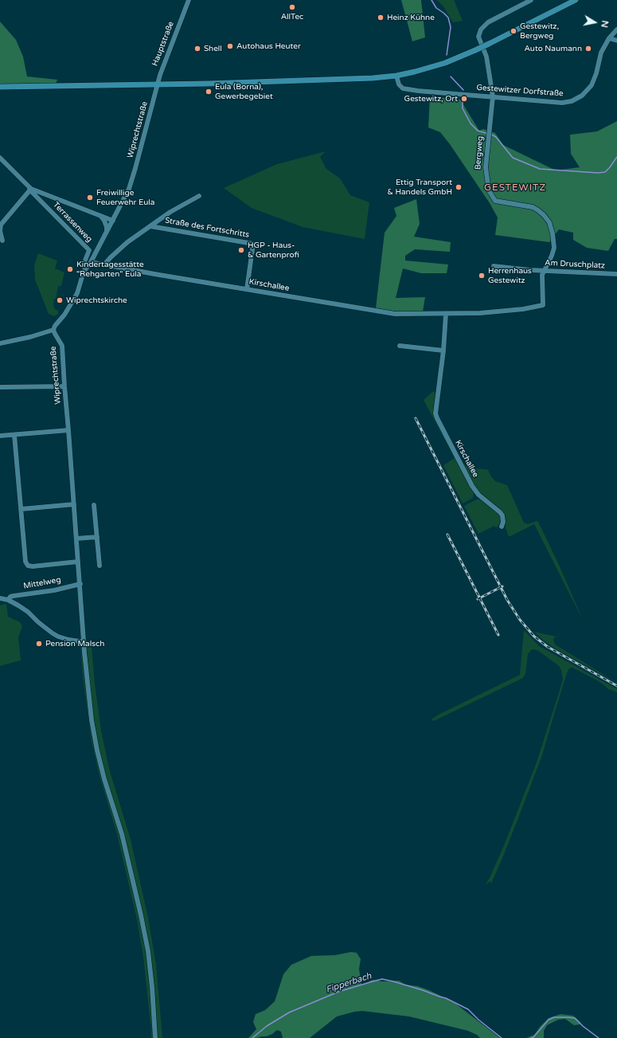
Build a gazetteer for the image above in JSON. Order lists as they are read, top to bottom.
{
  "streets": {
    "street": [
      "Hauptstraße",
      "Gestewitzer Dorfstraße",
      "Wiprechtstraße",
      "Bergweg",
      "Terrassenweg",
      "Straße des Fortschritts",
      "Am Druschplatz",
      "Kirschallee",
      "Mittelweg"
    ]
  },
  "crossings": [
    ["Hauptstraße", "Wiprechtstraße"],
    ["Gestewitzer Dorfstraße", "Bergweg"],
    ["Wiprechtstraße", "Terrassenweg"],
    ["Wiprechtstraße", "Kirschallee"],
    ["Wiprechtstraße", "Mittelweg"],
    ["Bergweg", "Am Druschplatz"],
    ["Bergweg", "Kirschallee"],
    ["Straße des Fortschritts", "Kirschallee"]
  ],
  "districts": ["GESTEWITZ"],
  "water": ["Fipperbach"],
  "places": [
    "AllTec",
    "Heinz Kühne",
    "Gestewitz, Bergweg",
    "Autohaus Heuter",
    "Shell",
    "Auto Naumann",
    "Eula (Borna), Gewerbegebiet",
    "Gestewitz, Ort",
    "Ettig Transport & Handels GmbH",
    "Freiwillige Feuerwehr Eula",
    "HGP - Haus- & Gartenprofi",
    "Kindertagesstätte \"Rehgarten\" Eula",
    "Herrenhaus Gestewitz",
    "Wiprechtskirche",
    "Pension Malsch"
  ],
  "north": "right"
}
